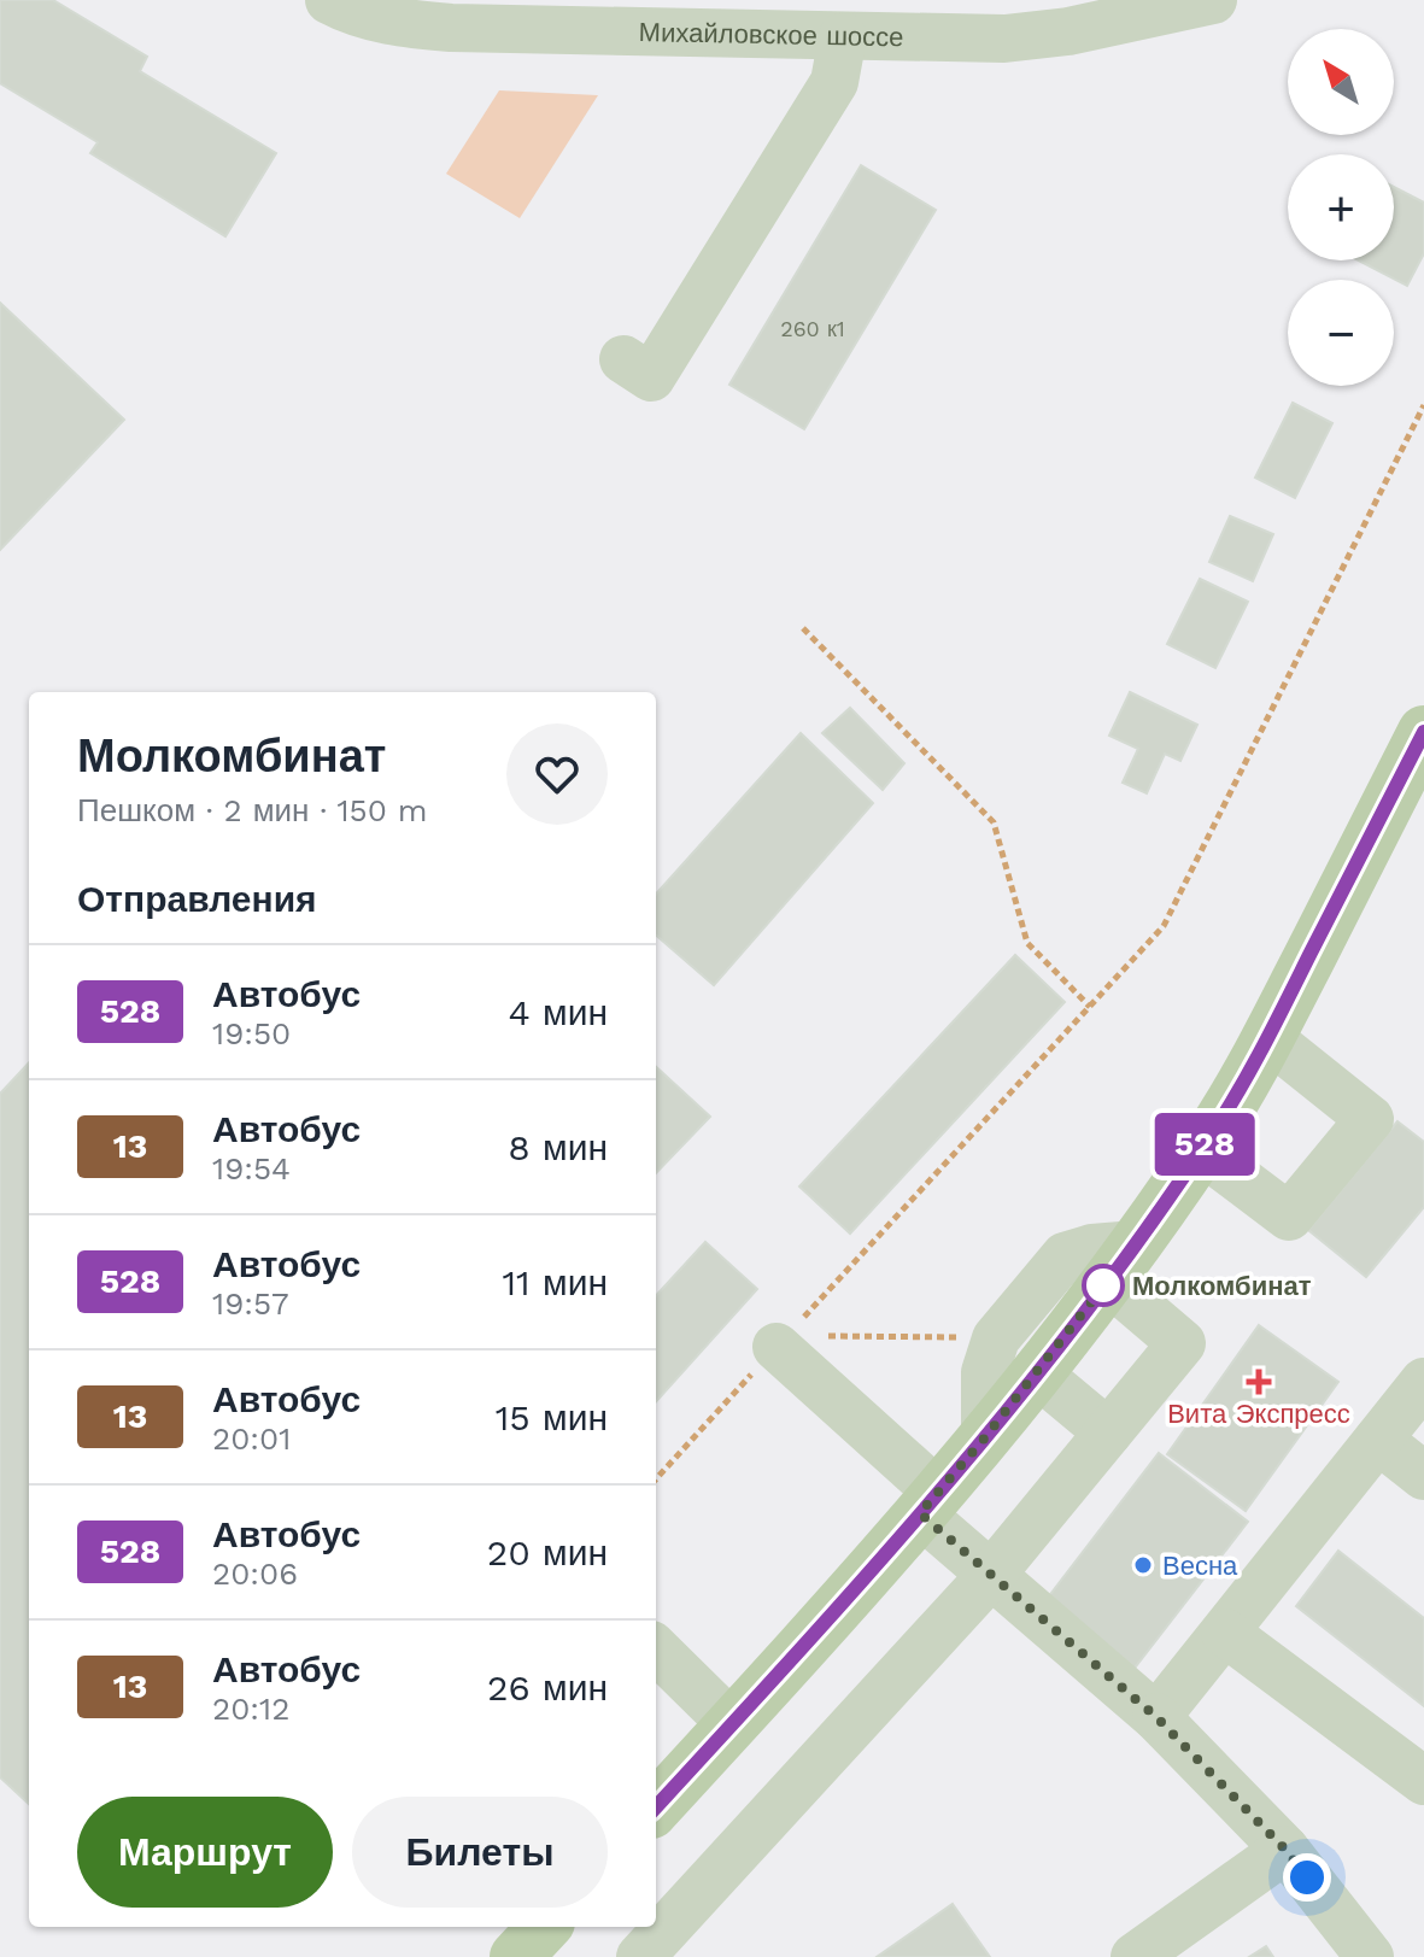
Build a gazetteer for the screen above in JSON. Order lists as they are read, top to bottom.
{
  "streets": {
    "street": ["Михайловское шоссе"]
  },
  "places": {
    "other": ["Молкомбинат", "Весна"],
    "health": ["Вита Экспресс"]
  },
  "lines": ["bus line 528"],
  "house_numbers": ["260 к1"],
  "north": "top left",
  "page": {
    "on_map": "528",
    "map_buttons": ["+", "−"],
    "heading": [
      ["Молкомбинат", "Пешком · 2 мин · 150 m"],
      "Отправления"
    ],
    "list": [
      {
        "mark": "528",
        "name": "Автобус",
        "note": "19:50",
        "value": "4 мин"
      },
      {
        "mark": "13",
        "name": "Автобус",
        "note": "19:54",
        "value": "8 мин"
      },
      {
        "mark": "528",
        "name": "Автобус",
        "note": "19:57",
        "value": "11 мин"
      },
      {
        "mark": "13",
        "name": "Автобус",
        "note": "20:01",
        "value": "15 мин"
      },
      {
        "mark": "528",
        "name": "Автобус",
        "note": "20:06",
        "value": "20 мин"
      },
      {
        "mark": "13",
        "name": "Автобус",
        "note": "20:12",
        "value": "26 мин"
      }
    ],
    "buttons": ["Маршрут", "Билеты"]
  }
}
